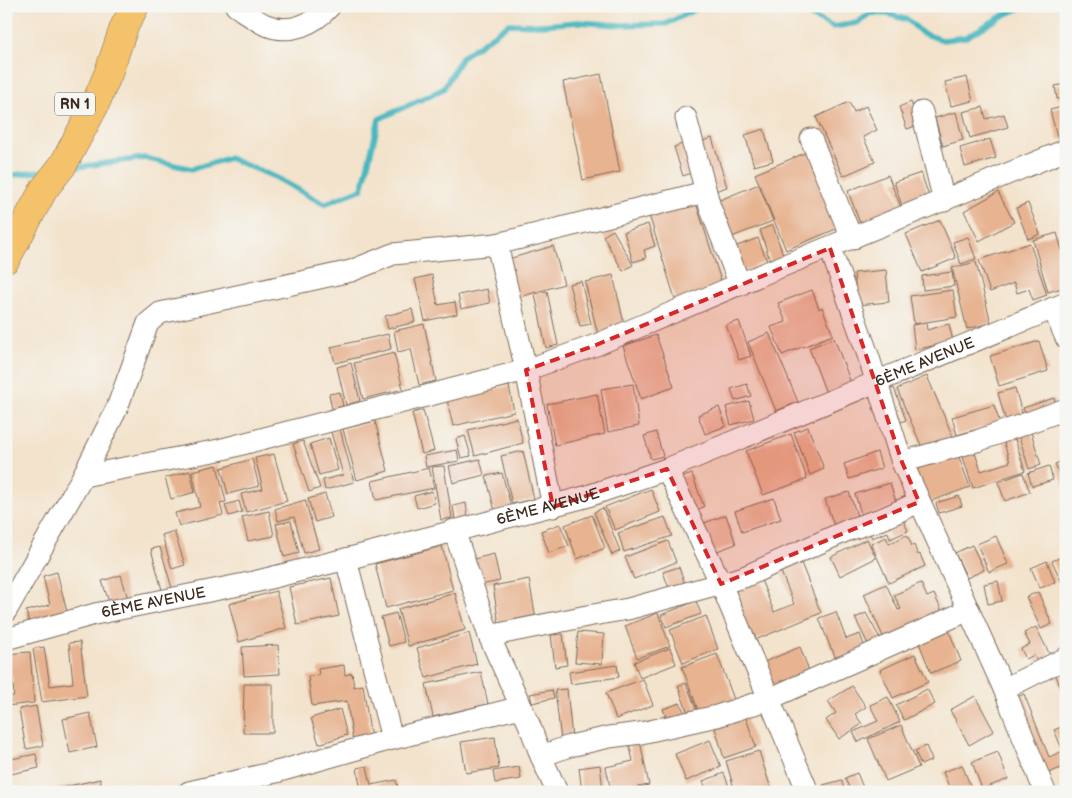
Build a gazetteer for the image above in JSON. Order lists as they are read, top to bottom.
{
  "streets": {
    "highway": ["RN 1"],
    "street": ["6ÈME AVENUE"]
  }
}
